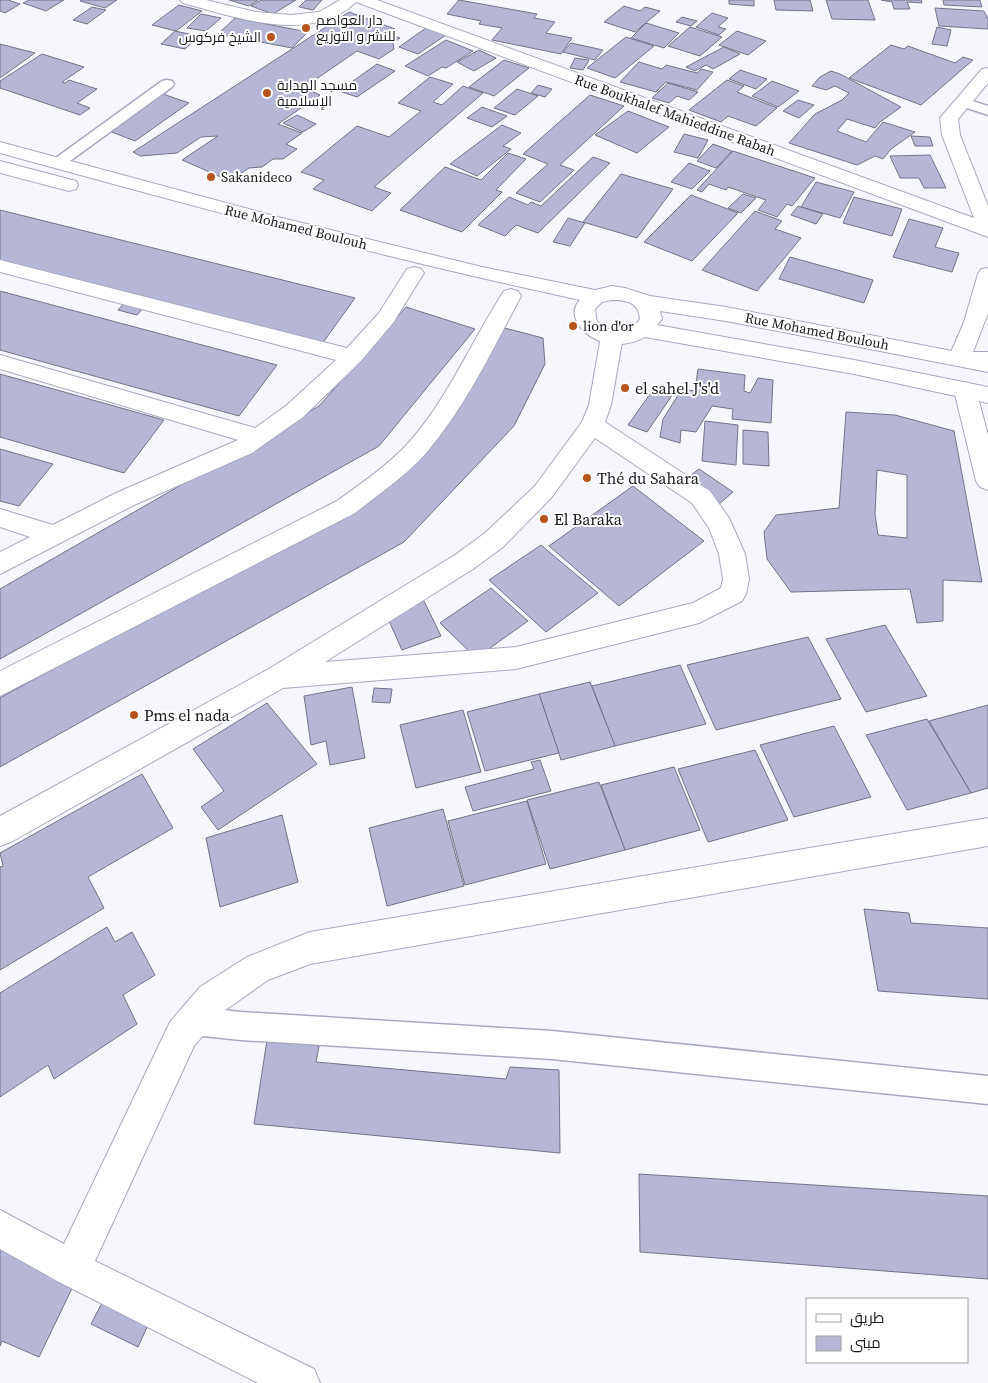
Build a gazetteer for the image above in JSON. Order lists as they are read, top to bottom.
{
  "streets": {
    "street": ["Rue Boukhalef Mahieddine Rabah", "Rue Mohamed Boulouh"]
  },
  "places": [
    "دار العواصم للنشر و التوزيع",
    "الشيخ فركوس",
    "مسجد الهداية الإسلامية",
    "Sakanideco",
    "lion d'or",
    "el sahel J's'd",
    "Thé du Sahara",
    "El Baraka",
    "Pms el nada"
  ],
  "legend": ["طريق", "مبنى"]
}
